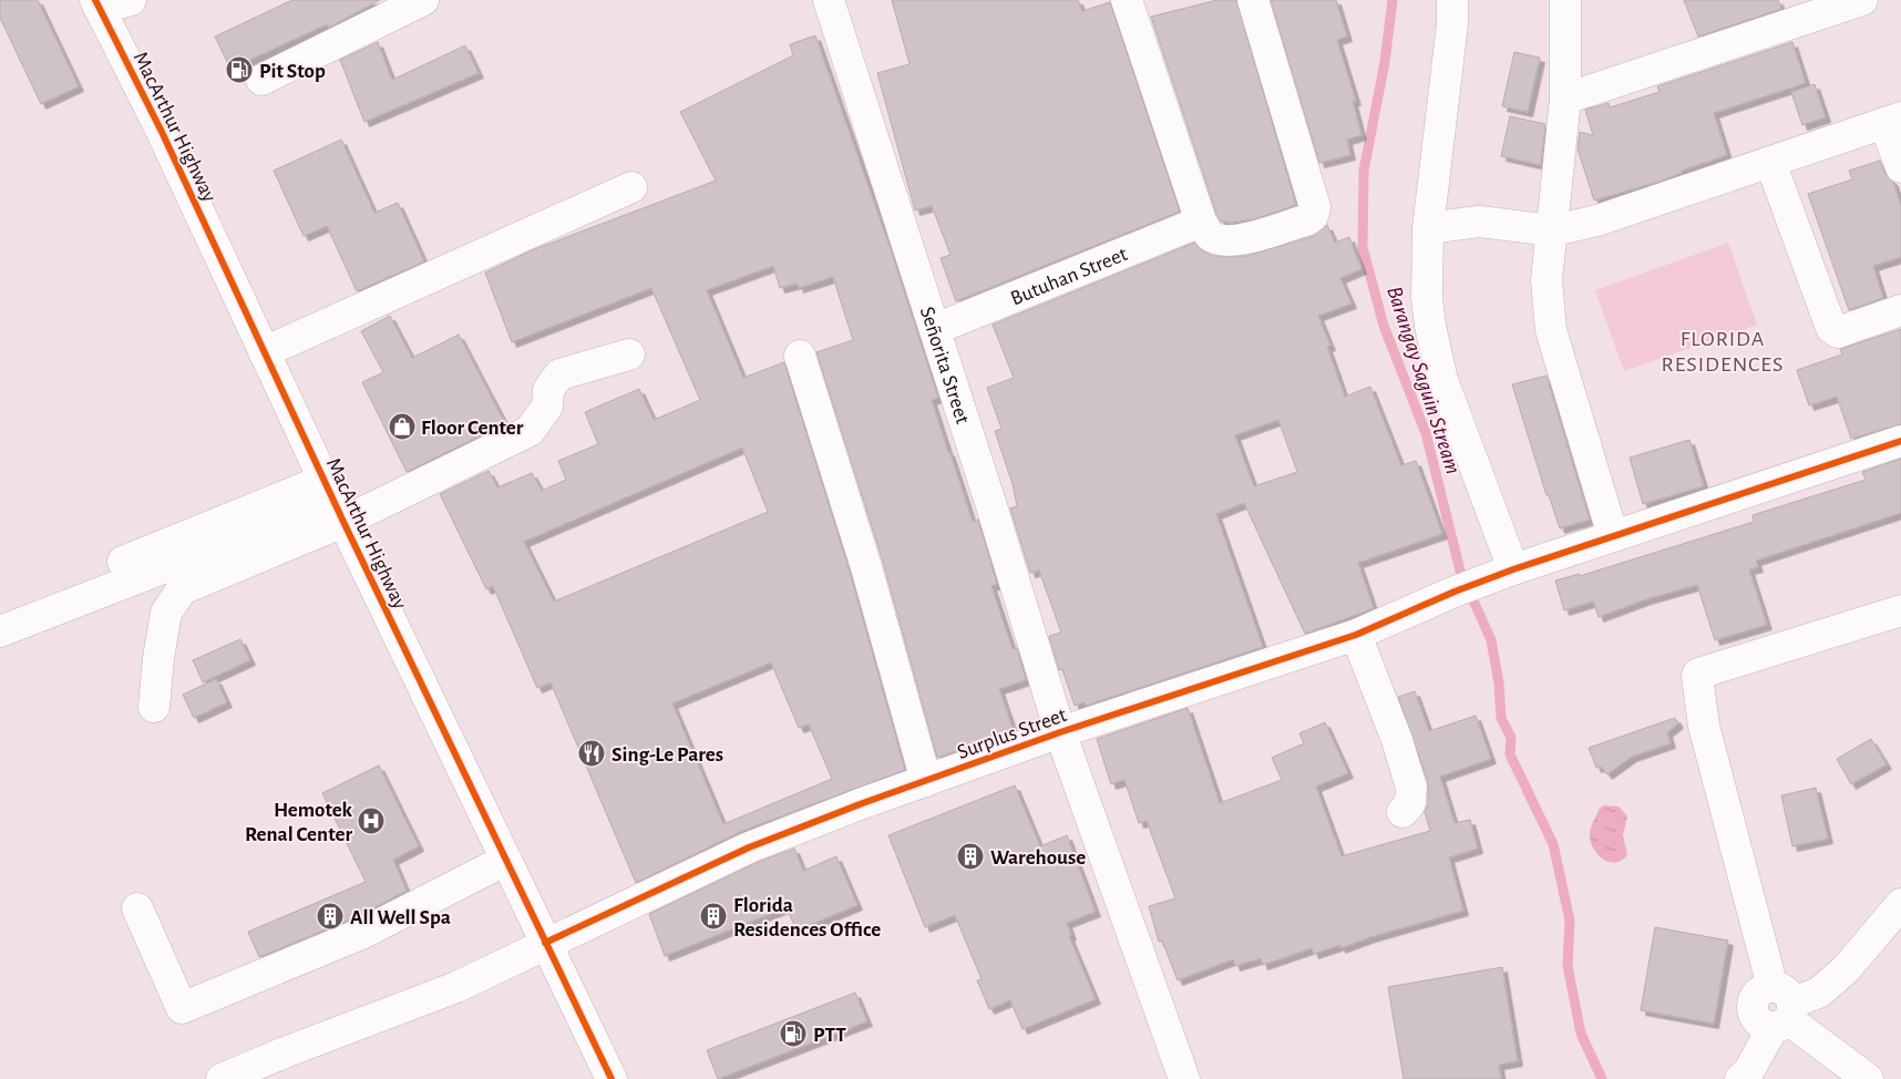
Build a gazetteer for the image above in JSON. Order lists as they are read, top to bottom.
{
  "streets": {
    "main road": [
      "MacArthur Highway",
      "Butuhan Street",
      "Señorita Street",
      "Surplus Street"
    ]
  },
  "crossings": [
    ["MacArthur Highway", "Surplus Street"],
    ["Butuhan Street", "Señorita Street"],
    ["Señorita Street", "Surplus Street"]
  ],
  "districts": ["FLORIDA RESIDENCES"],
  "water": ["Barangay Saguin Stream"],
  "places": {
    "fuel station": ["Pit Stop", "PTT"],
    "shop": ["Floor Center"],
    "restaurant": ["Sing-Le Pares"],
    "hospital": ["Hemotek Renal Center"],
    "building": ["Warehouse", "All Well Spa", "Florida Residences Office"]
  }
}
